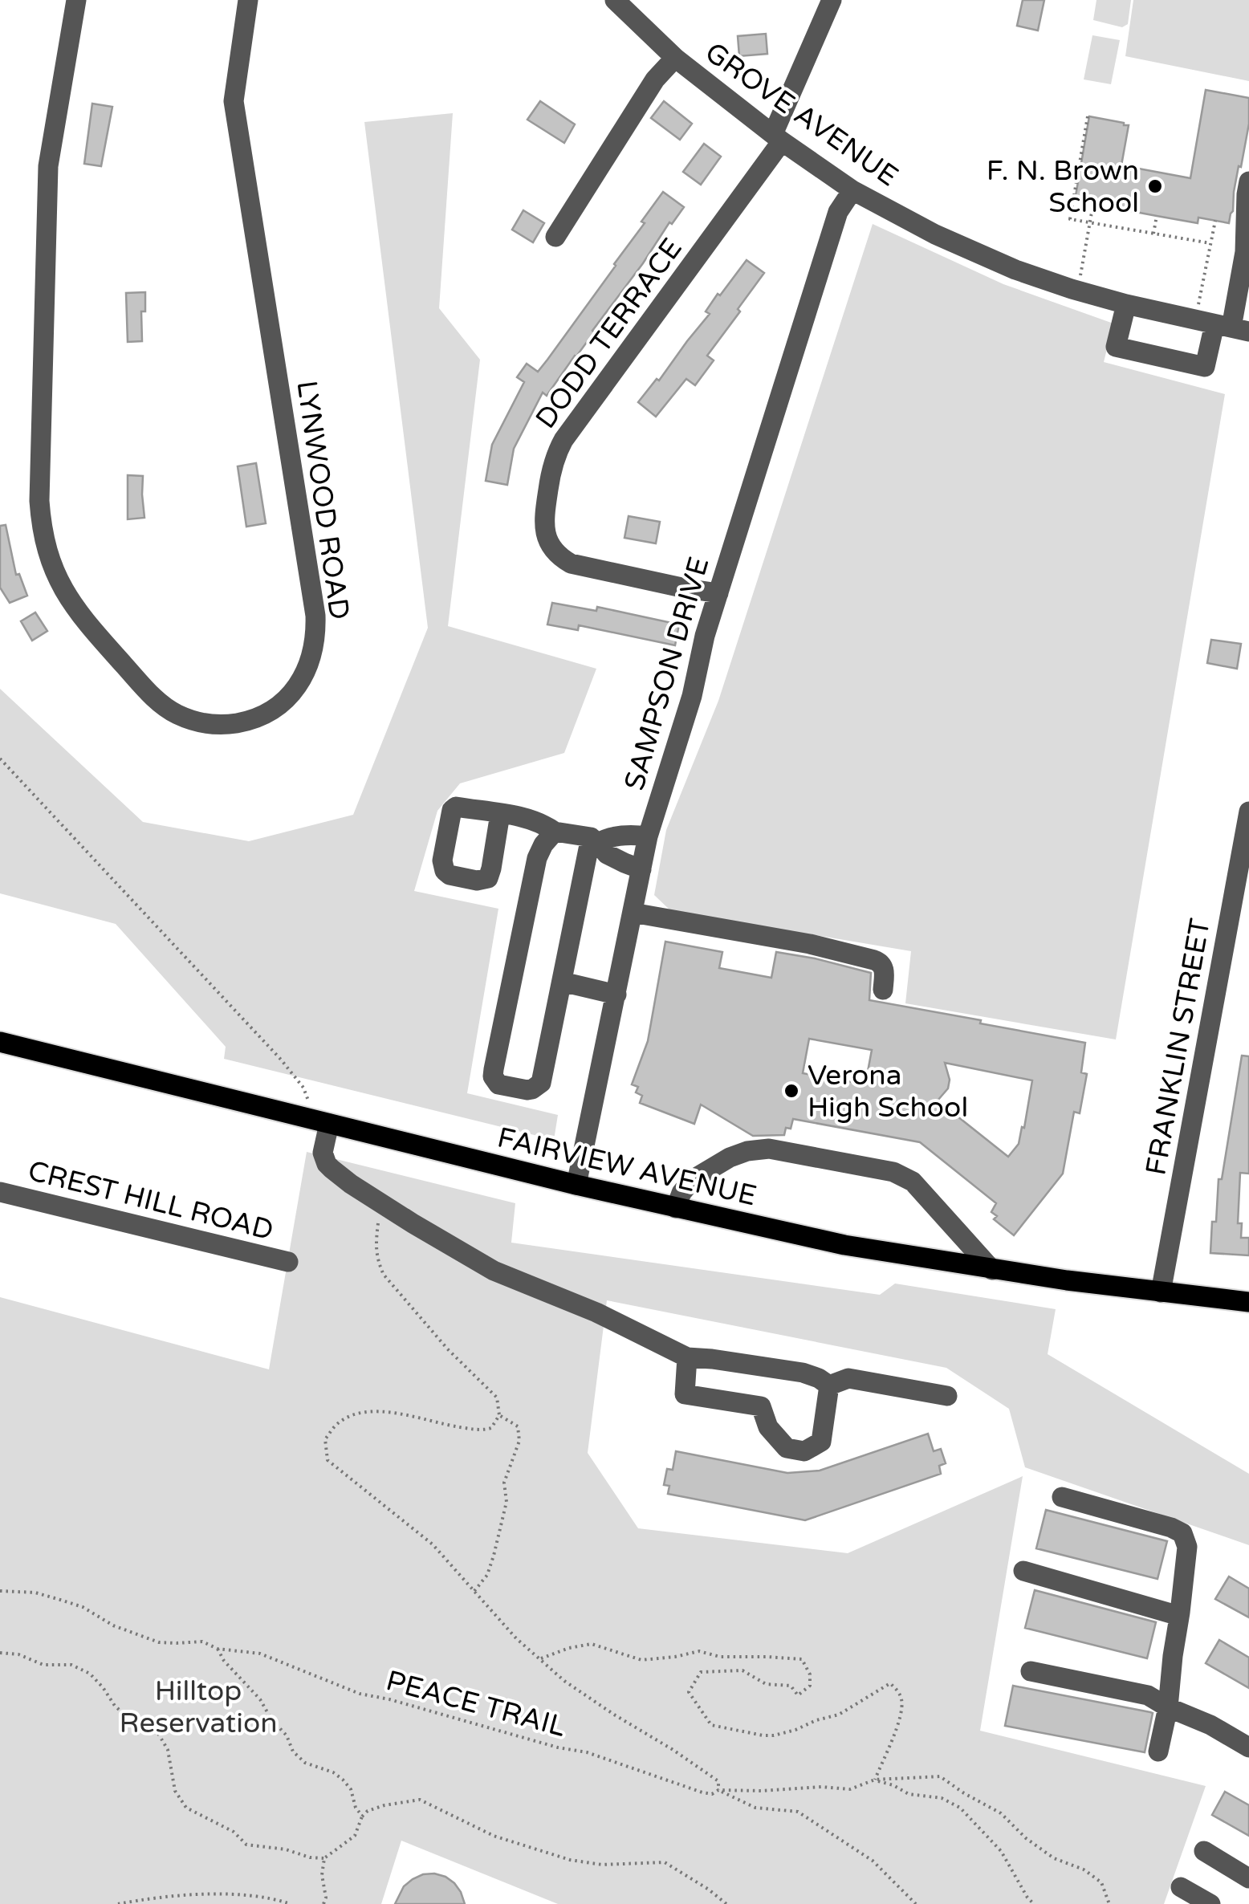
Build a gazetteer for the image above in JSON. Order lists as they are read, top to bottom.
{
  "streets": {
    "main road": ["FAIRVIEW AVENUE"],
    "street": [
      "GROVE AVENUE",
      "DODD TERRACE",
      "LYNWOOD ROAD",
      "SAMPSON DRIVE",
      "FRANKLIN STREET",
      "CREST HILL ROAD"
    ],
    "path": ["PEACE TRAIL"]
  },
  "crossings": [
    ["GROVE AVENUE", "DODD TERRACE"],
    ["GROVE AVENUE", "SAMPSON DRIVE"],
    ["DODD TERRACE", "SAMPSON DRIVE"],
    ["SAMPSON DRIVE", "FAIRVIEW AVENUE"],
    ["FRANKLIN STREET", "FAIRVIEW AVENUE"]
  ],
  "parks": ["Hilltop Reservation"],
  "places": ["F. N. Brown School", "Verona High School"]
}
